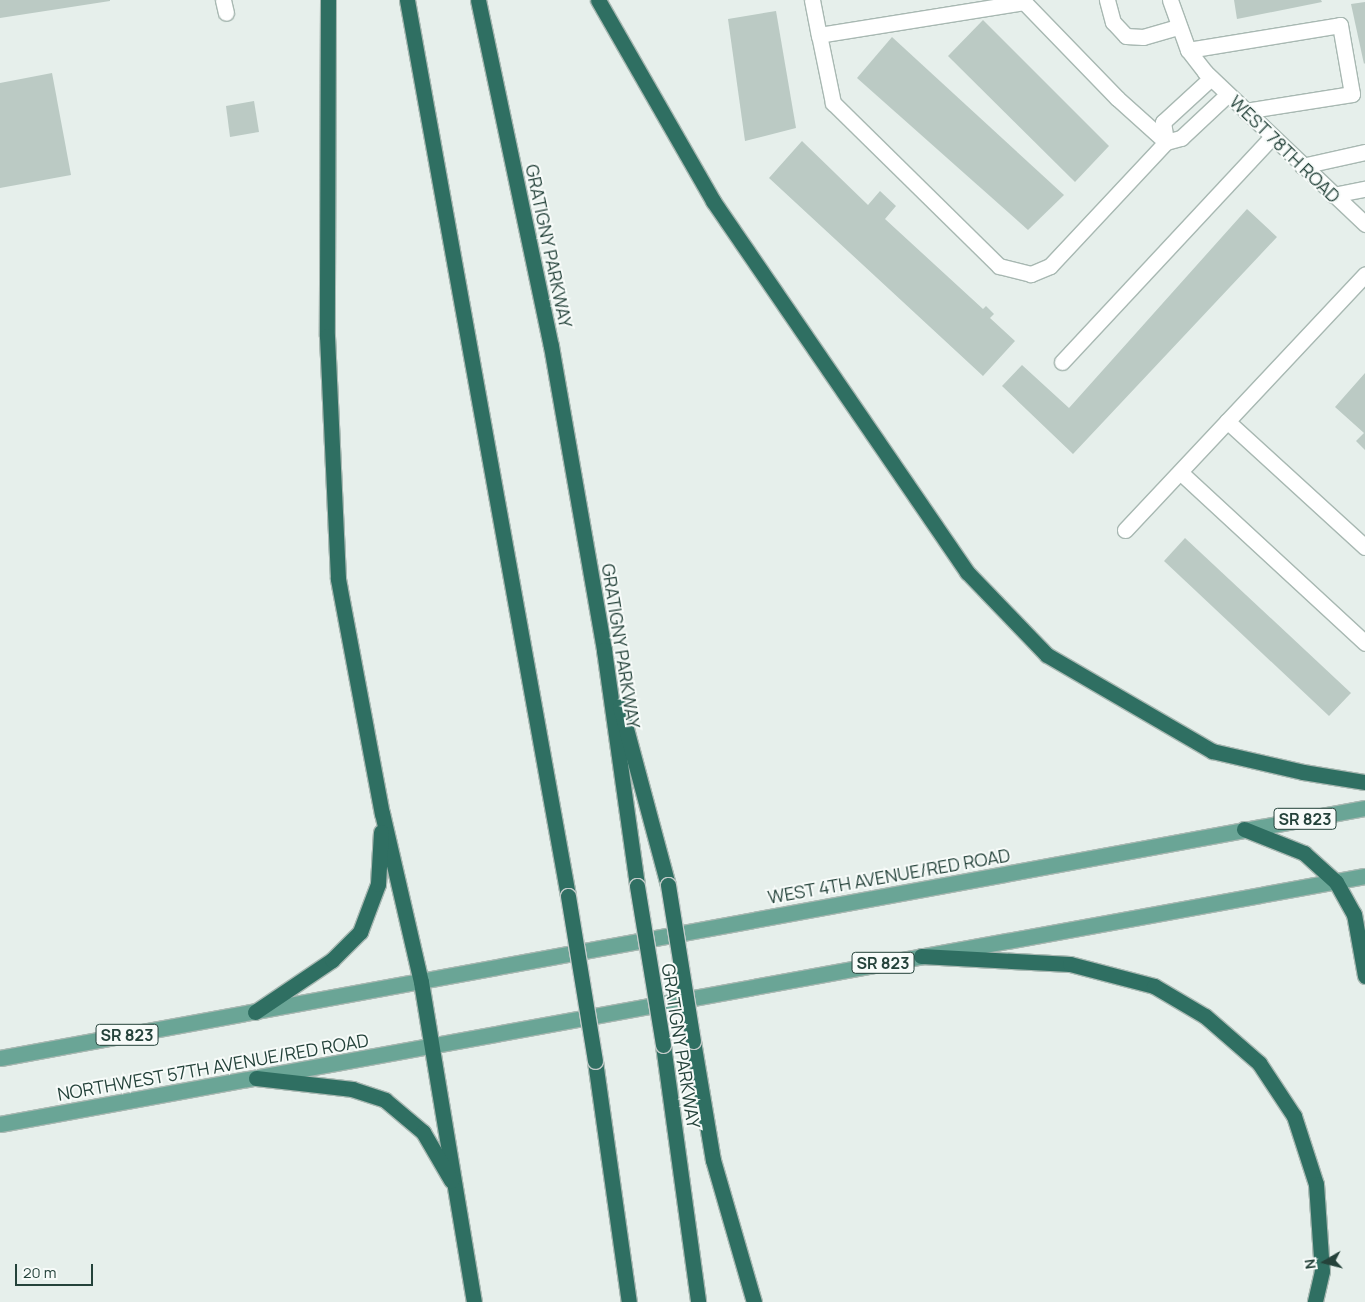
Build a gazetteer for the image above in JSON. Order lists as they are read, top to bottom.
{
  "streets": {
    "highway": ["GRATIGNY PARKWAY"],
    "main road": ["SR 823", "WEST 4TH AVENUE/RED ROAD", "NORTHWEST 57TH AVENUE/RED ROAD"],
    "street": ["WEST 78TH ROAD"]
  },
  "crossings": [
    ["SR 823", "WEST 4TH AVENUE/RED ROAD"],
    ["SR 823", "NORTHWEST 57TH AVENUE/RED ROAD"]
  ],
  "scale_bar": "20 m",
  "north": "left"
}
